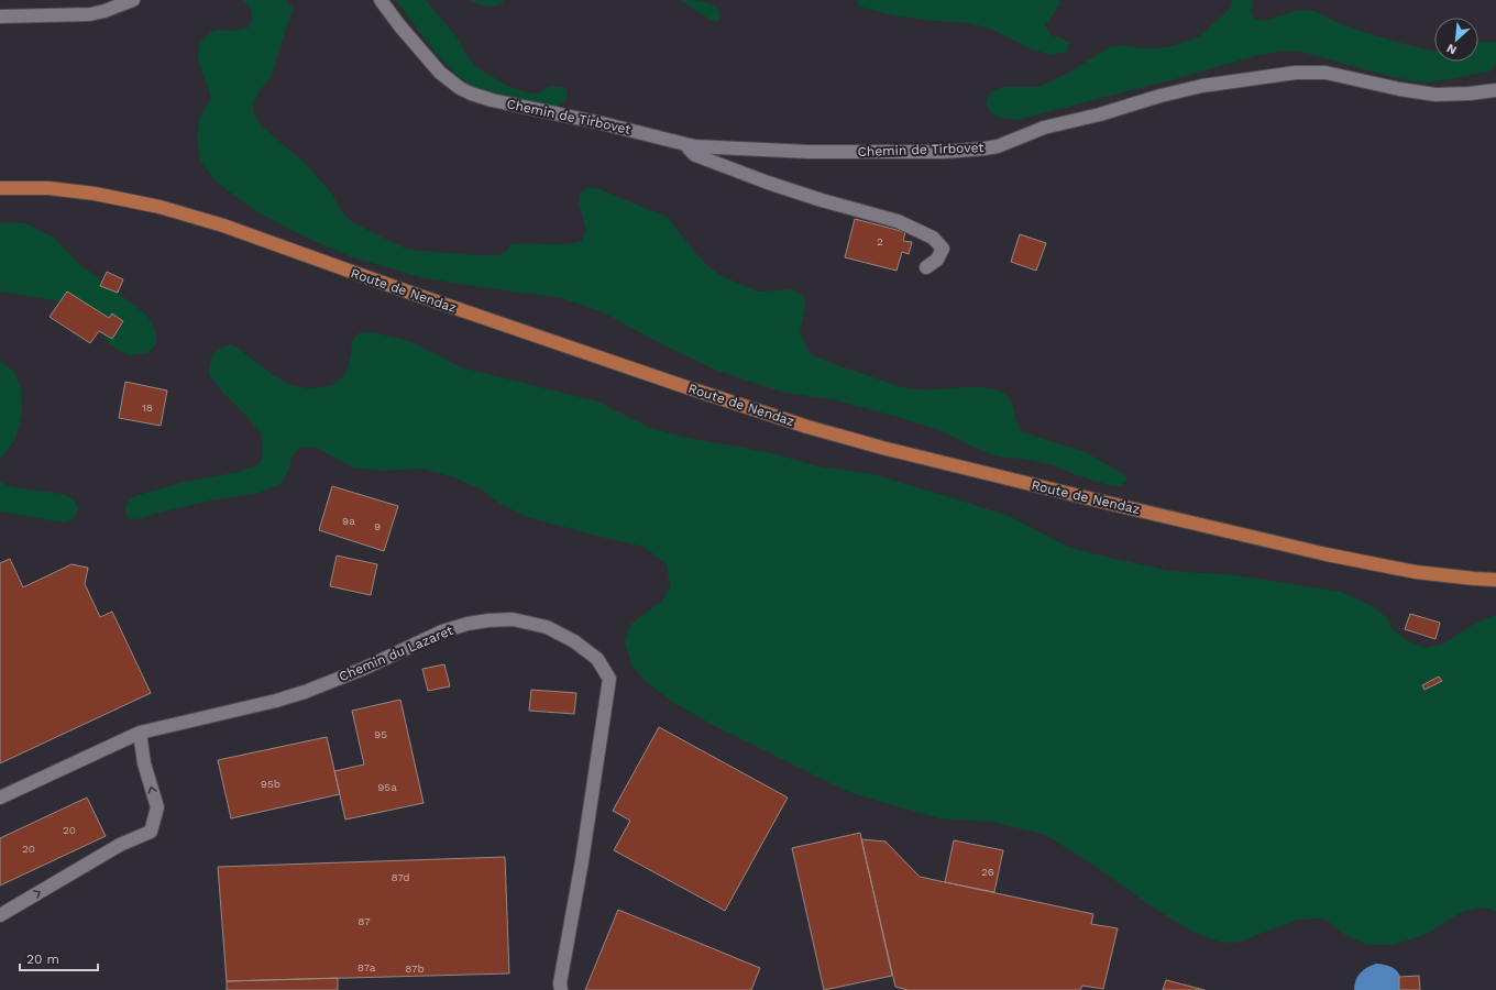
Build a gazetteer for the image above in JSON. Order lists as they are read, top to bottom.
{
  "streets": {
    "main road": ["Route de Nendaz"],
    "street": ["Chemin de Tirbovet", "Chemin du Lazaret"]
  },
  "house_numbers": [
    "2",
    "18",
    "9a",
    "9",
    "95",
    "95b",
    "95a",
    "20",
    "20",
    "26",
    "87d",
    "87",
    "87a",
    "87b"
  ],
  "scale_bar": "20 m",
  "north": "bottom left"
}
